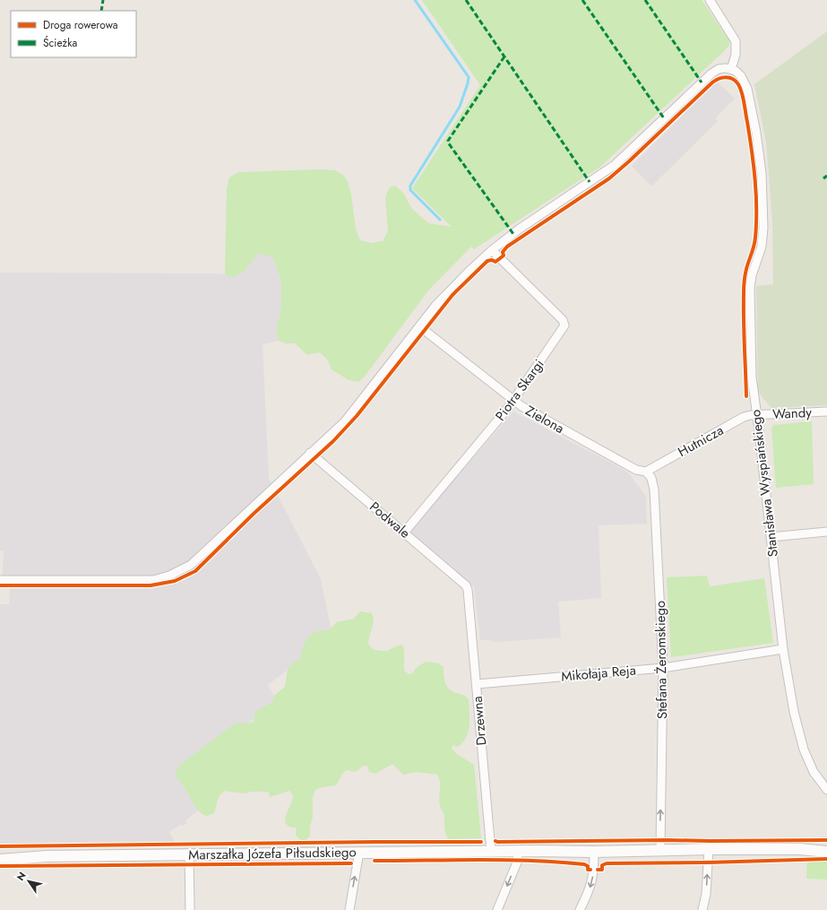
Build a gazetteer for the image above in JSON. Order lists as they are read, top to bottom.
{
  "streets": {
    "street": [
      "Piotra Skargi",
      "Wandy",
      "Zielona",
      "Hutnicza",
      "Stanisława Wyspiańskiego",
      "Podwale",
      "Stefana Żeromskiego",
      "Mikołaja Reja",
      "Drzewna",
      "Marszałka Józefa Piłsudskiego"
    ]
  },
  "crossings": [
    ["Piotra Skargi", "Zielona"],
    ["Piotra Skargi", "Podwale"],
    ["Wandy", "Hutnicza"],
    ["Wandy", "Stanisława Wyspiańskiego"],
    ["Zielona", "Hutnicza"],
    ["Zielona", "Stefana Żeromskiego"],
    ["Hutnicza", "Stanisława Wyspiańskiego"],
    ["Hutnicza", "Stefana Żeromskiego"],
    ["Stanisława Wyspiańskiego", "Mikołaja Reja"],
    ["Podwale", "Drzewna"],
    ["Stefana Żeromskiego", "Mikołaja Reja"],
    ["Stefana Żeromskiego", "Marszałka Józefa Piłsudskiego"],
    ["Mikołaja Reja", "Drzewna"],
    ["Drzewna", "Marszałka Józefa Piłsudskiego"]
  ],
  "one_way": ["Stefana Żeromskiego"],
  "legend": ["Droga rowerowa", "Ścieżka"],
  "north": "top left"
}
